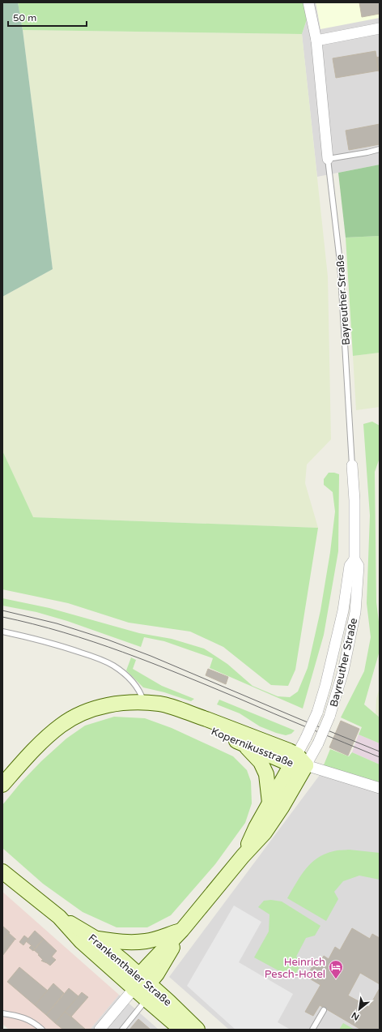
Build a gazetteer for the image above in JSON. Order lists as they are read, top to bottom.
{
  "streets": {
    "street": ["Bayreuther Straße", "Kopernikusstraße", "Frankenthaler Straße"]
  },
  "crossings": [
    ["Bayreuther Straße", "Kopernikusstraße"],
    ["Bayreuther Straße", "Frankenthaler Straße"]
  ],
  "places": {
    "hotel": ["Heinrich Pesch-Hotel"]
  },
  "scale_bar": "50 m",
  "north": "bottom left"
}
